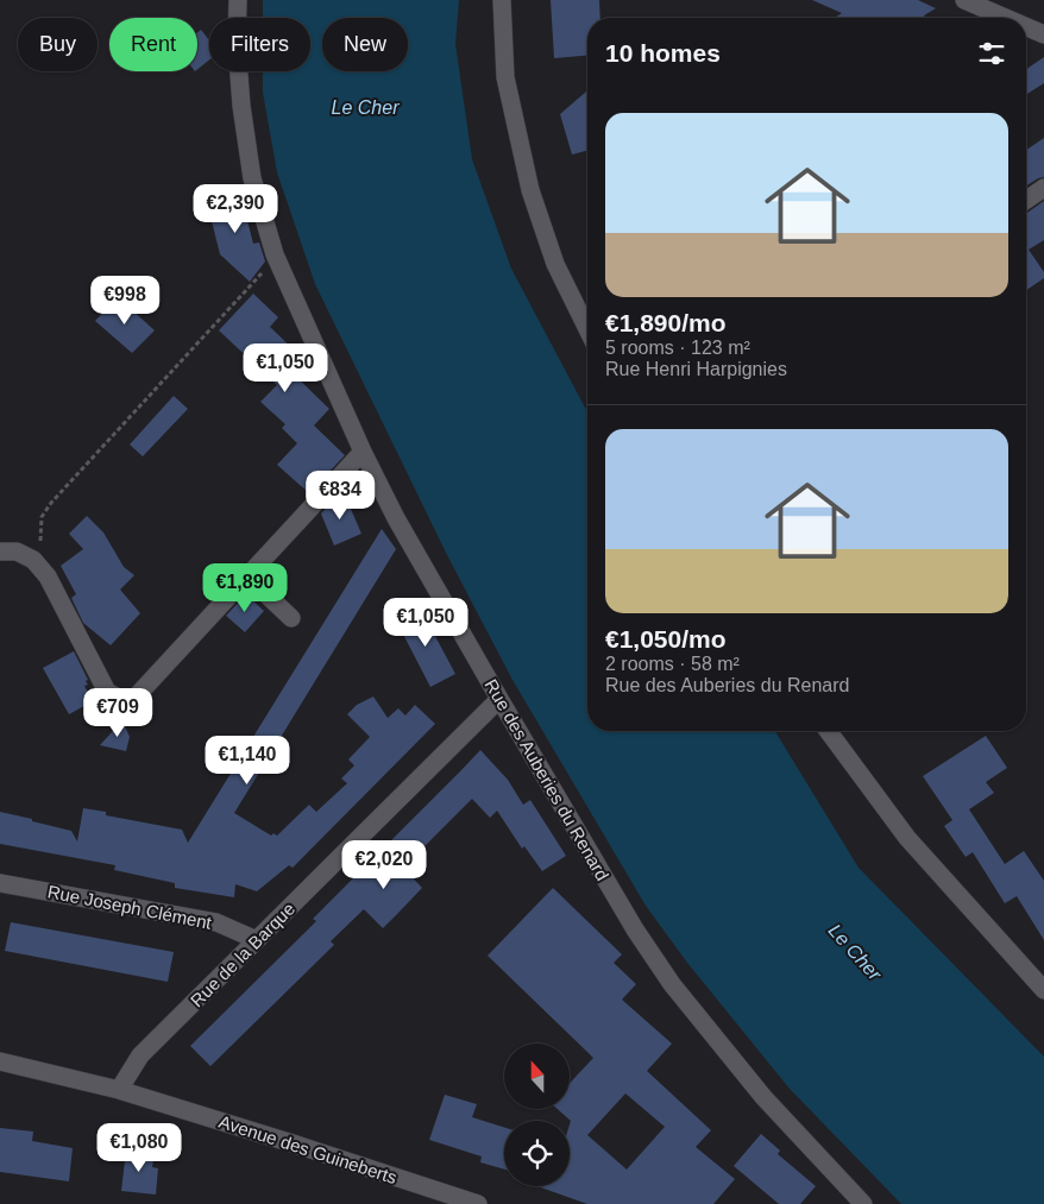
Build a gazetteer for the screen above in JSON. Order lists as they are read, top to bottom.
{
  "streets": {
    "street": [
      "Rue des Auberies du Renard",
      "Rue Joseph Clément",
      "Rue de la Barque",
      "Avenue des Guineberts"
    ]
  },
  "crossings": [
    ["Rue des Auberies du Renard", "Rue de la Barque"],
    ["Rue Joseph Clément", "Rue de la Barque"],
    ["Rue de la Barque", "Avenue des Guineberts"]
  ],
  "water": ["Le Cher"],
  "north": "top",
  "page": {
    "chip": [
      "Buy",
      "Rent",
      "Filters",
      "New"
    ],
    "heading": "10 homes",
    "list": [
      {
        "name": "€1,890/mo",
        "note": "5 rooms · 123 m² · Rue Henri Harpignies"
      },
      {
        "name": "€1,050/mo",
        "note": "2 rooms · 58 m² · Rue des Auberies du Renard"
      }
    ],
    "price": [
      "€2,390",
      "€998",
      "€1,050",
      "€834",
      "€1,890",
      "€1,050",
      "€709",
      "€1,140",
      "€2,020",
      "€1,080"
    ]
  }
}
